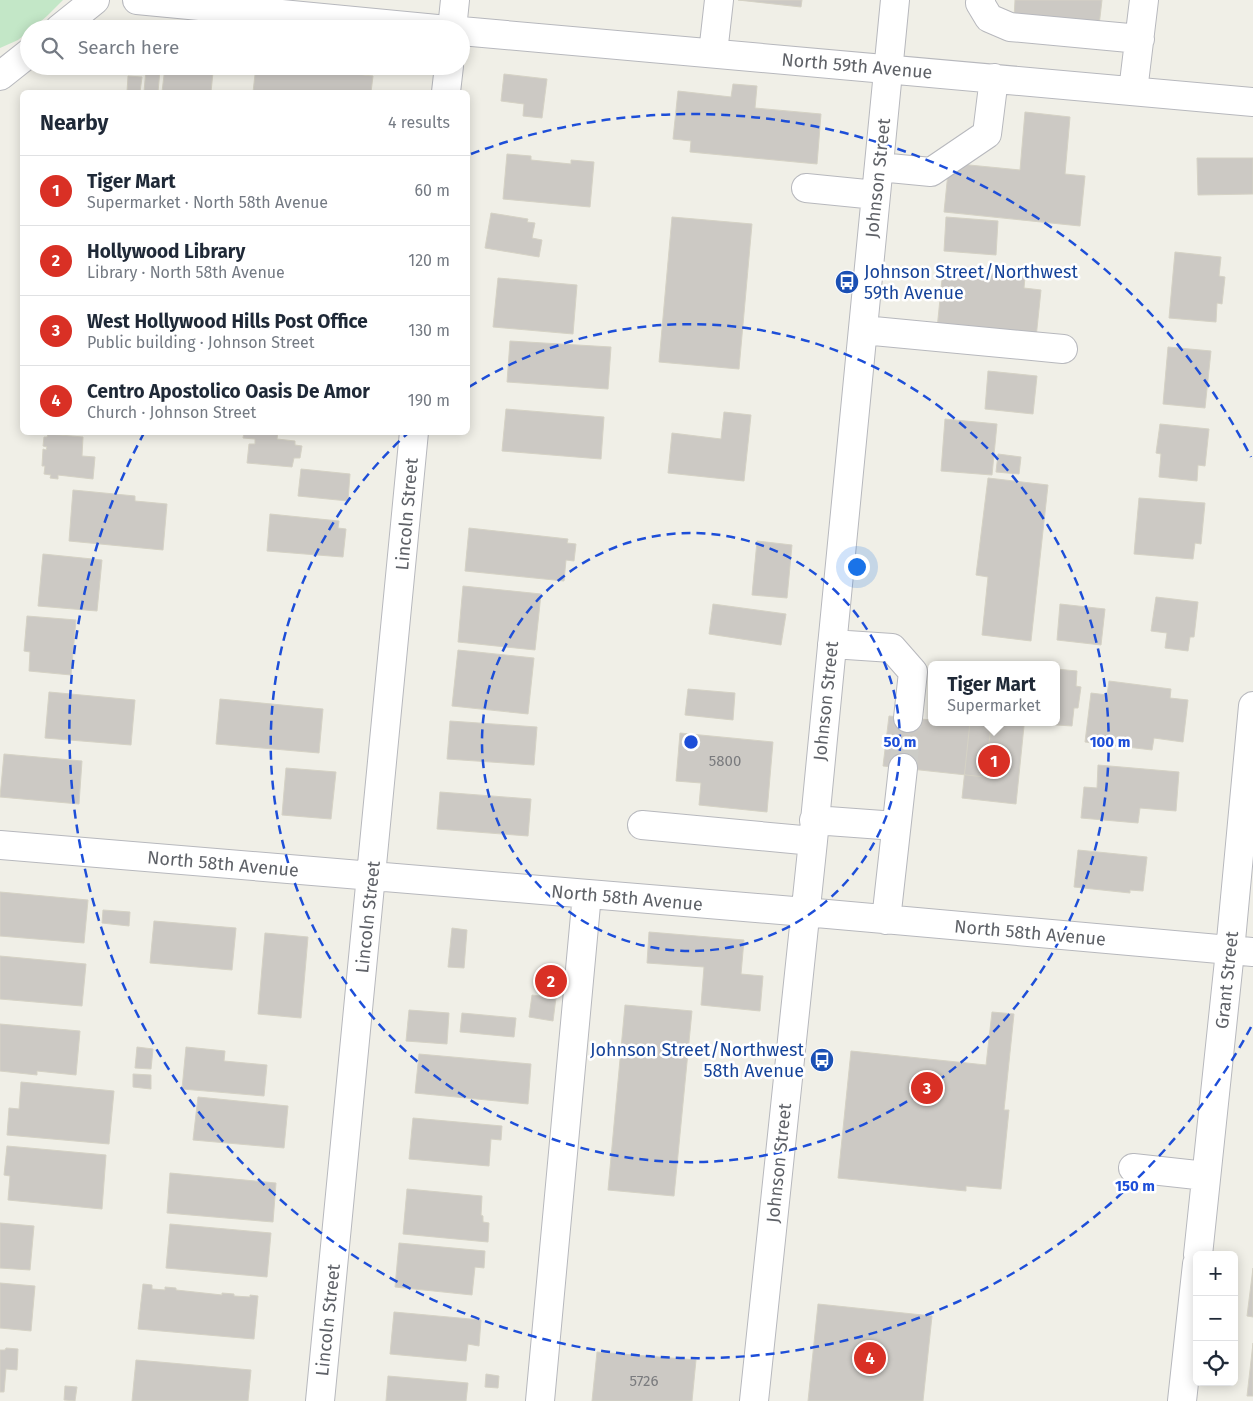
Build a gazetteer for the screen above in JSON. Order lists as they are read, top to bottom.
{
  "streets": {
    "street": [
      "North 59th Avenue",
      "Johnson Street",
      "Lincoln Street",
      "North 58th Avenue",
      "Grant Street"
    ]
  },
  "crossings": [
    ["North 59th Avenue", "Johnson Street"],
    ["Johnson Street", "North 58th Avenue"],
    ["Lincoln Street", "North 58th Avenue"],
    ["North 58th Avenue", "Grant Street"]
  ],
  "places": {
    "bus stop": ["Johnson Street/Northwest 59th Avenue", "Johnson Street/Northwest 58th Avenue"]
  },
  "house_numbers": ["5800", "5726"],
  "page": {
    "search": "Search here",
    "heading": ["Nearby", "4 results"],
    "list": [
      {
        "mark": "1",
        "name": "Tiger Mart",
        "note": "Supermarket · North 58th Avenue",
        "value": "60 m"
      },
      {
        "mark": "2",
        "name": "Hollywood Library",
        "note": "Library · North 58th Avenue",
        "value": "120 m"
      },
      {
        "mark": "3",
        "name": "West Hollywood Hills Post Office",
        "note": "Public building · Johnson Street",
        "value": "130 m"
      },
      {
        "mark": "4",
        "name": "Centro Apostolico Oasis De Amor",
        "note": "Church · Johnson Street",
        "value": "190 m"
      }
    ],
    "popup": ["Tiger Mart", "Supermarket"],
    "pins": [
      "1",
      "2",
      "3",
      "4"
    ],
    "map_buttons": ["+", "−"]
  },
  "rings": ["50 m", "100 m", "150 m"]
}
